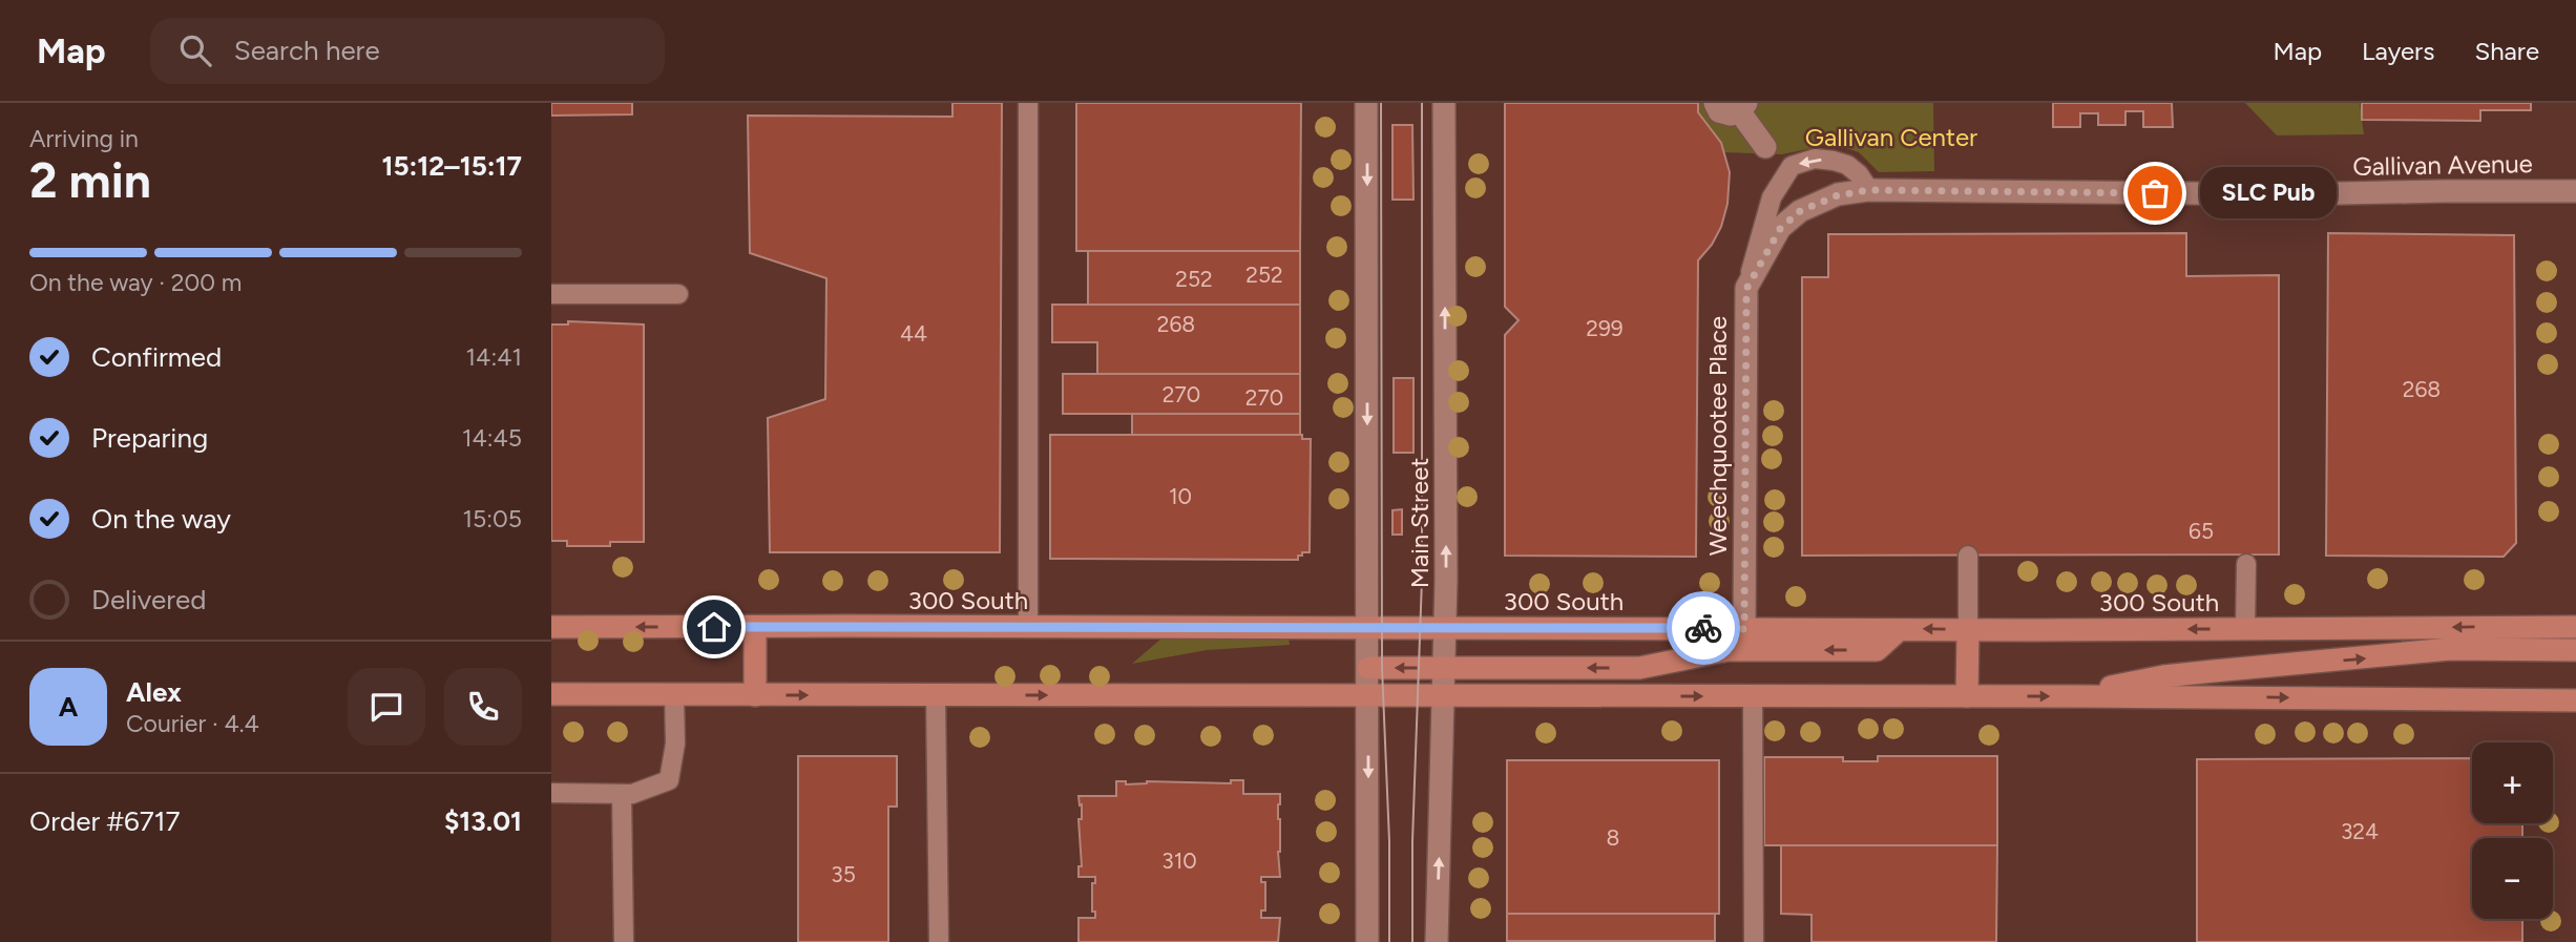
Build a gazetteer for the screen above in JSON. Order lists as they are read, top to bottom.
{
  "streets": {
    "street": [
      "Gallivan Avenue",
      "Weechquootee Place",
      "Main Street",
      "300 South"
    ]
  },
  "crossings": [
    ["Gallivan Avenue", "Weechquootee Place"],
    ["Weechquootee Place", "300 South"],
    ["Main Street", "300 South"]
  ],
  "parks": ["Gallivan Center"],
  "places": ["SLC Pub"],
  "house_numbers": [
    "252",
    "252",
    "268",
    "299",
    "44",
    "268",
    "270",
    "270",
    "10",
    "65",
    "324",
    "8",
    "310",
    "35"
  ],
  "page": {
    "header": "Map",
    "search": "Search here",
    "nav": ["Map", "Layers", "Share"],
    "heading": ["2 min", "Arriving in", "15:12–15:17"],
    "panel": [
      "Alex",
      "Courier · 4.4",
      "Order #6717",
      "$13.01"
    ],
    "bubble": "SLC Pub",
    "bar": "On the way · 200 m",
    "list": [
      ["Confirmed", "14:41"],
      ["Preparing", "14:45"],
      ["On the way", "15:05"],
      "Delivered"
    ],
    "round": "A",
    "map_buttons": ["+", "−"]
  }
}
